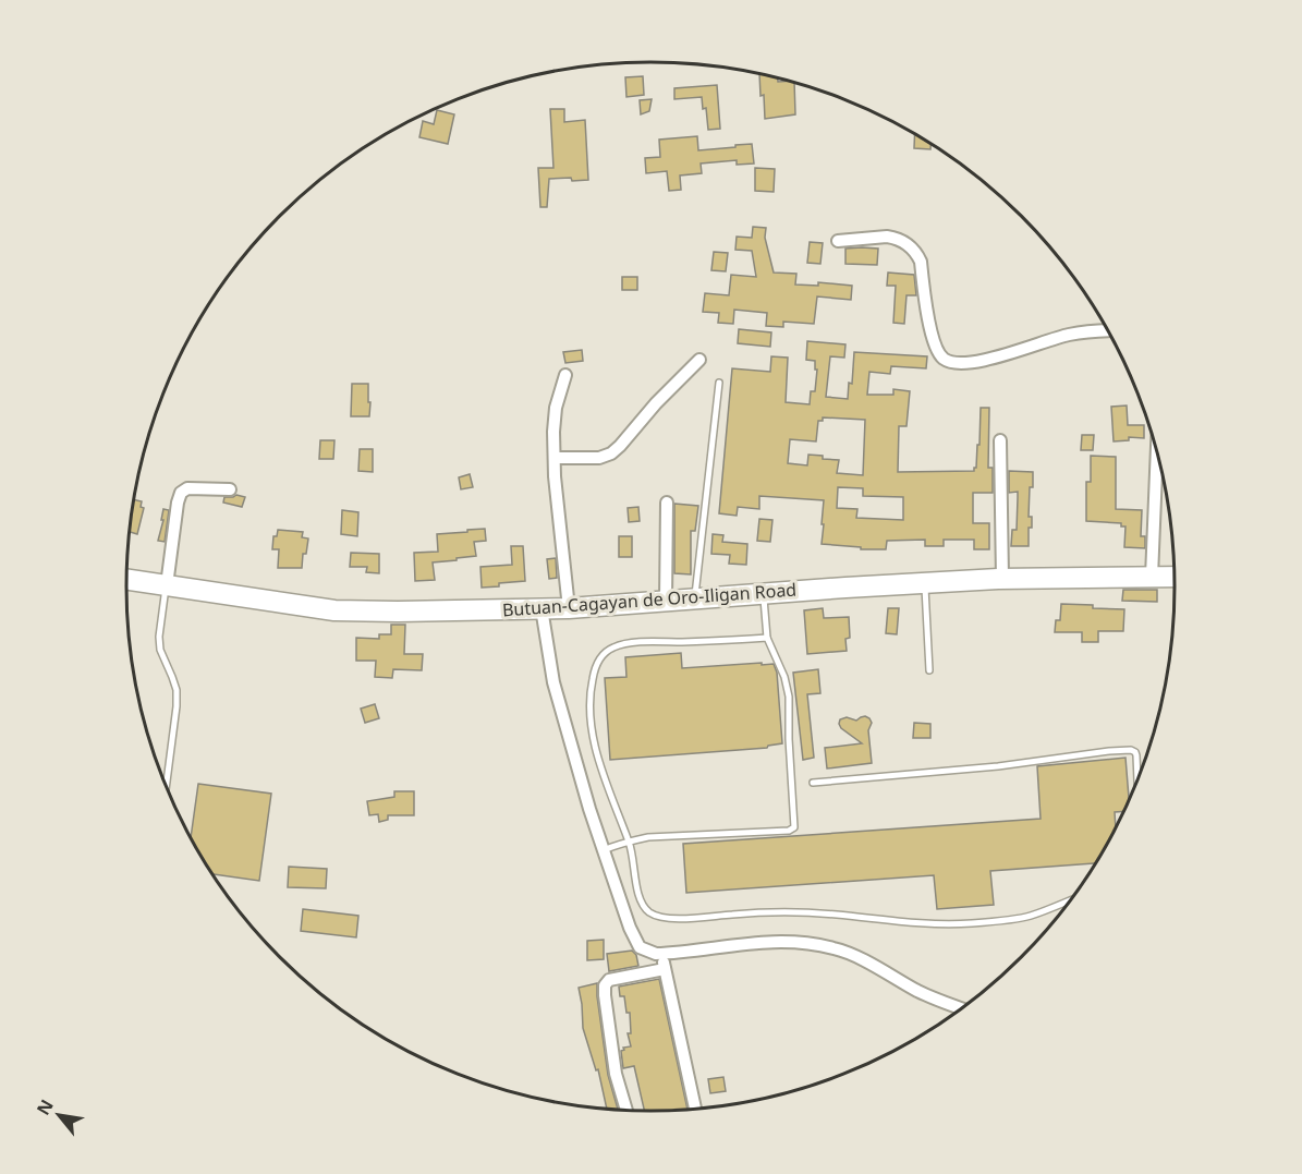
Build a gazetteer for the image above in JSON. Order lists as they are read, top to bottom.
{
  "streets": {
    "highway": ["Butuan-Cagayan de Oro-Iligan Road"]
  },
  "north": "top left"
}
